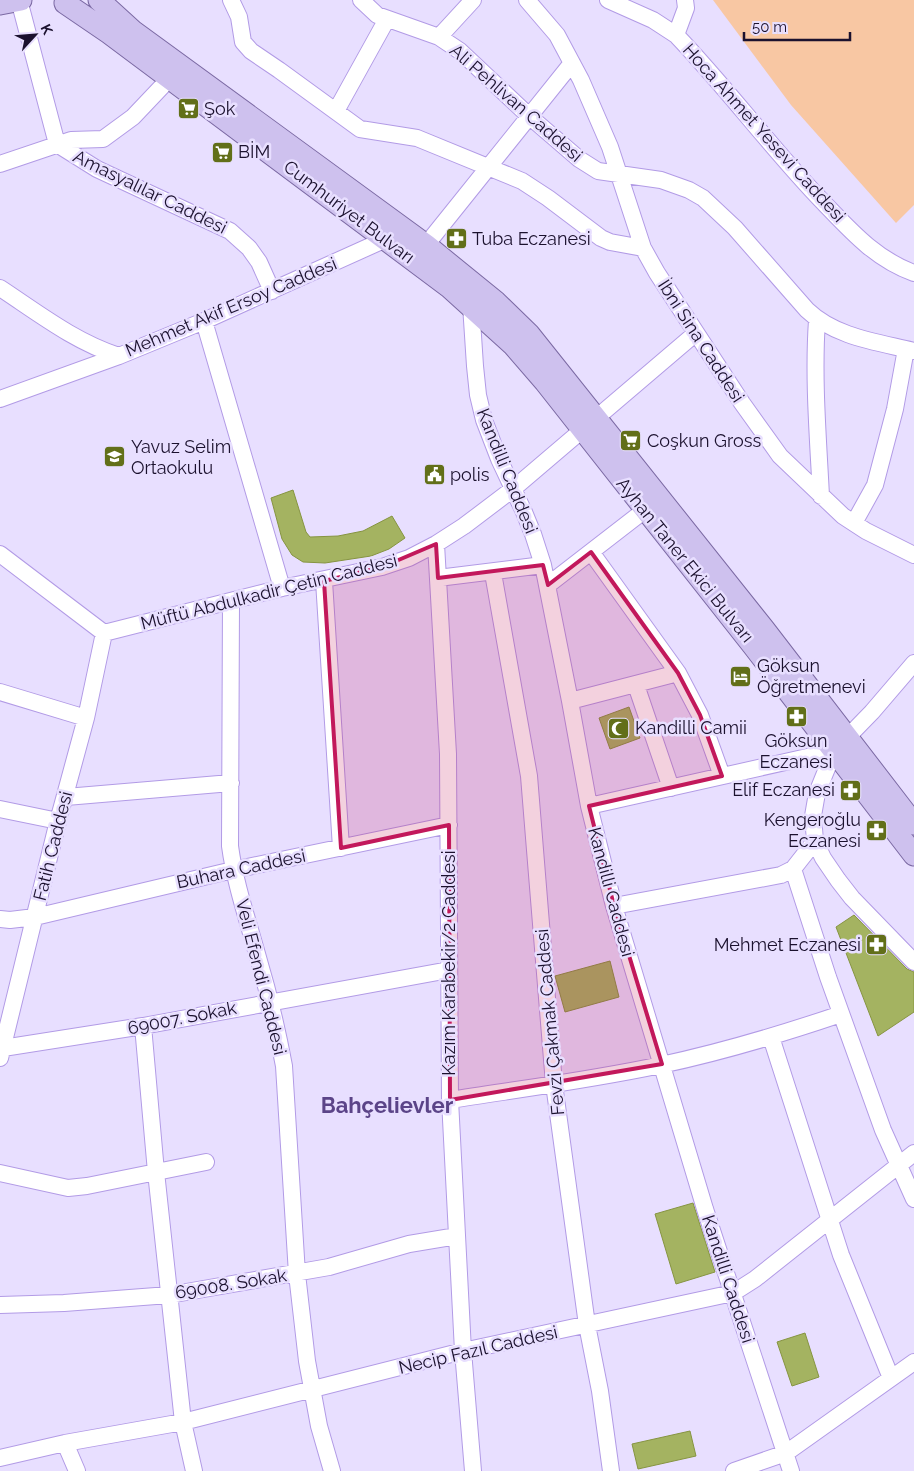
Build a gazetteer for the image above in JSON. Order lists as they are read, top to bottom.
{
  "streets": {
    "main road": ["Cumhuriyet Bulvarı", "Ayhan Taner Ekici Bulvarı"],
    "street": [
      "Ali Pehlivan Caddesi",
      "Hoca Ahmet Yesevi Caddesi",
      "Amasyalılar Caddesi",
      "Mehmet Akif Ersoy Caddesi",
      "İbni Sina Caddesi",
      "Kandilli Caddesi",
      "Müftü Abdulkadir Çetin Caddesi",
      "Fatih Caddesi",
      "Buhara Caddesi",
      "Kazım Karabekir/2 Caddesi",
      "Veli Efendi Caddesi",
      "69007. Sokak",
      "Fevzi Çakmak Caddesi",
      "69008. Sokak",
      "Necip Fazıl Caddesi"
    ]
  },
  "crossings": [
    ["Ali Pehlivan Caddesi", "İbni Sina Caddesi"],
    ["Amasyalılar Caddesi", "Mehmet Akif Ersoy Caddesi"],
    ["Cumhuriyet Bulvarı", "Mehmet Akif Ersoy Caddesi"],
    ["Cumhuriyet Bulvarı", "Kandilli Caddesi"],
    ["Cumhuriyet Bulvarı", "Ayhan Taner Ekici Bulvarı"],
    ["Cumhuriyet Bulvarı", "Müftü Abdulkadir Çetin Caddesi"],
    ["İbni Sina Caddesi", "Müftü Abdulkadir Çetin Caddesi"],
    ["Kandilli Caddesi", "Müftü Abdulkadir Çetin Caddesi"],
    ["Kandilli Caddesi", "Necip Fazıl Caddesi"],
    ["Ayhan Taner Ekici Bulvarı", "Müftü Abdulkadir Çetin Caddesi"],
    ["Müftü Abdulkadir Çetin Caddesi", "Fatih Caddesi"],
    ["Müftü Abdulkadir Çetin Caddesi", "Kazım Karabekir/2 Caddesi"],
    ["Müftü Abdulkadir Çetin Caddesi", "Veli Efendi Caddesi"],
    ["Fatih Caddesi", "Buhara Caddesi"],
    ["Fatih Caddesi", "69007. Sokak"],
    ["Buhara Caddesi", "Kazım Karabekir/2 Caddesi"],
    ["Buhara Caddesi", "Veli Efendi Caddesi"],
    ["Kazım Karabekir/2 Caddesi", "69007. Sokak"],
    ["Kazım Karabekir/2 Caddesi", "69008. Sokak"],
    ["Kazım Karabekir/2 Caddesi", "Necip Fazıl Caddesi"],
    ["Veli Efendi Caddesi", "69007. Sokak"],
    ["Veli Efendi Caddesi", "69008. Sokak"],
    ["Veli Efendi Caddesi", "Necip Fazıl Caddesi"],
    ["Fevzi Çakmak Caddesi", "Necip Fazıl Caddesi"]
  ],
  "districts": ["Bahçelievler"],
  "places": {
    "supermarket": ["Şok", "BİM", "Coşkun Gross"],
    "pharmacy": [
      "Tuba Eczanesi",
      "Göksun Eczanesi",
      "Elif Eczanesi",
      "Kengeroğlu Eczanesi",
      "Mehmet Eczanesi"
    ],
    "school or university": ["Yavuz Selim Ortaokulu"],
    "public building": ["polis"],
    "hotel": ["Göksun Öğretmenevi"],
    "mosque": ["Kandilli Camii"]
  },
  "scale_bar": "50 m",
  "north": "top right"
}
